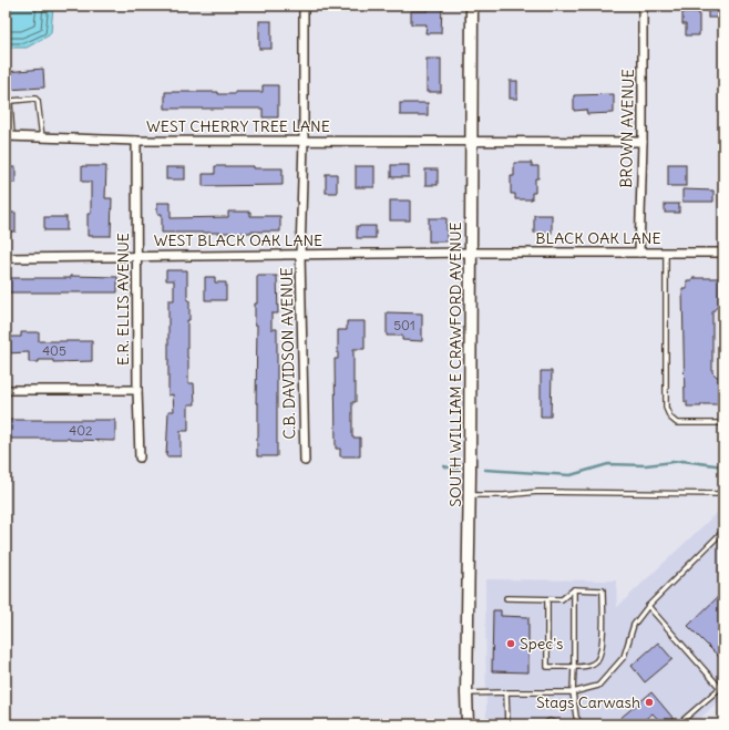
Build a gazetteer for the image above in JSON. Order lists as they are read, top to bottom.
{
  "streets": {
    "main road": ["SOUTH WILLIAM E CRAWFORD AVENUE"],
    "street": [
      "WEST CHERRY TREE LANE",
      "BROWN AVENUE",
      "BLACK OAK LANE",
      "WEST BLACK OAK LANE",
      "E.R. ELLIS AVENUE",
      "C.B. DAVIDSON AVENUE"
    ]
  },
  "crossings": [
    ["WEST CHERRY TREE LANE", "BROWN AVENUE"],
    ["WEST CHERRY TREE LANE", "E.R. ELLIS AVENUE"],
    ["WEST CHERRY TREE LANE", "C.B. DAVIDSON AVENUE"],
    ["WEST CHERRY TREE LANE", "SOUTH WILLIAM E CRAWFORD AVENUE"],
    ["BROWN AVENUE", "BLACK OAK LANE"],
    ["BLACK OAK LANE", "WEST BLACK OAK LANE"],
    ["BLACK OAK LANE", "SOUTH WILLIAM E CRAWFORD AVENUE"],
    ["WEST BLACK OAK LANE", "E.R. ELLIS AVENUE"],
    ["WEST BLACK OAK LANE", "C.B. DAVIDSON AVENUE"],
    ["WEST BLACK OAK LANE", "SOUTH WILLIAM E CRAWFORD AVENUE"]
  ],
  "places": ["Spec's", "Stags Carwash"],
  "house_numbers": ["501", "405", "402"]
}
